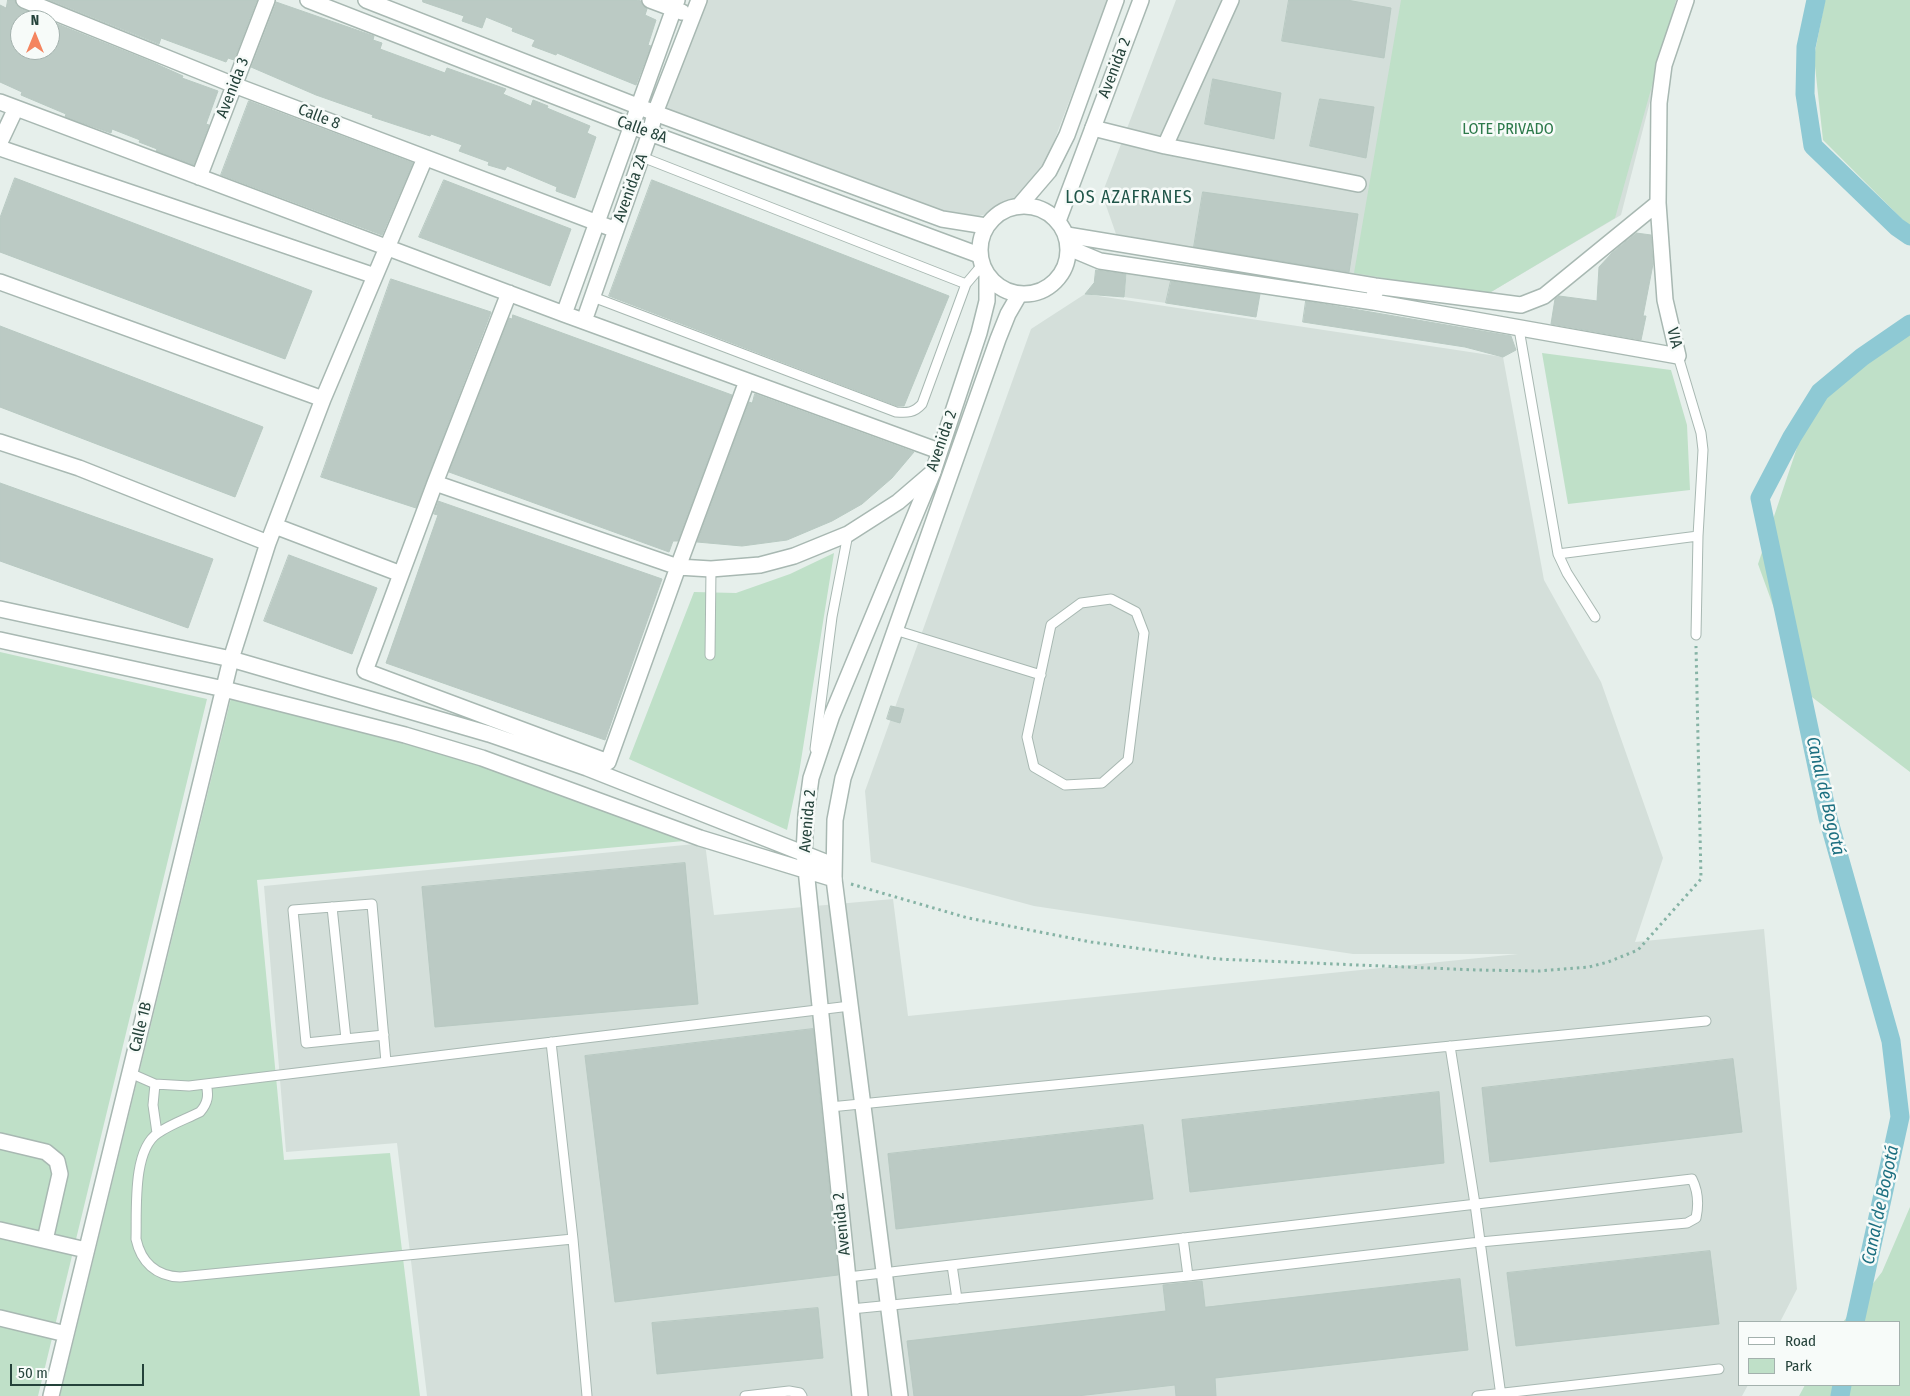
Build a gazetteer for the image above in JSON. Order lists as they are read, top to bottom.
{
  "streets": {
    "street": [
      "Avenida 2",
      "Avenida 3",
      "Calle 8",
      "Calle 8A",
      "Avenida 2A",
      "VIA",
      "Calle 1B"
    ]
  },
  "crossings": [
    ["Avenida 2", "Calle 8A"],
    ["Avenida 2", "VIA"],
    ["Avenida 3", "Calle 8"],
    ["Calle 8", "Avenida 2A"],
    ["Calle 8", "Calle 1B"],
    ["Calle 8A", "Avenida 2A"],
    ["Calle 8A", "VIA"]
  ],
  "districts": ["LOS AZAFRANES"],
  "water": ["Canal de Bogotá"],
  "parks": ["LOTE PRIVADO"],
  "legend": ["Road", "Park"],
  "scale_bar": "50 m",
  "north": "top"
}
